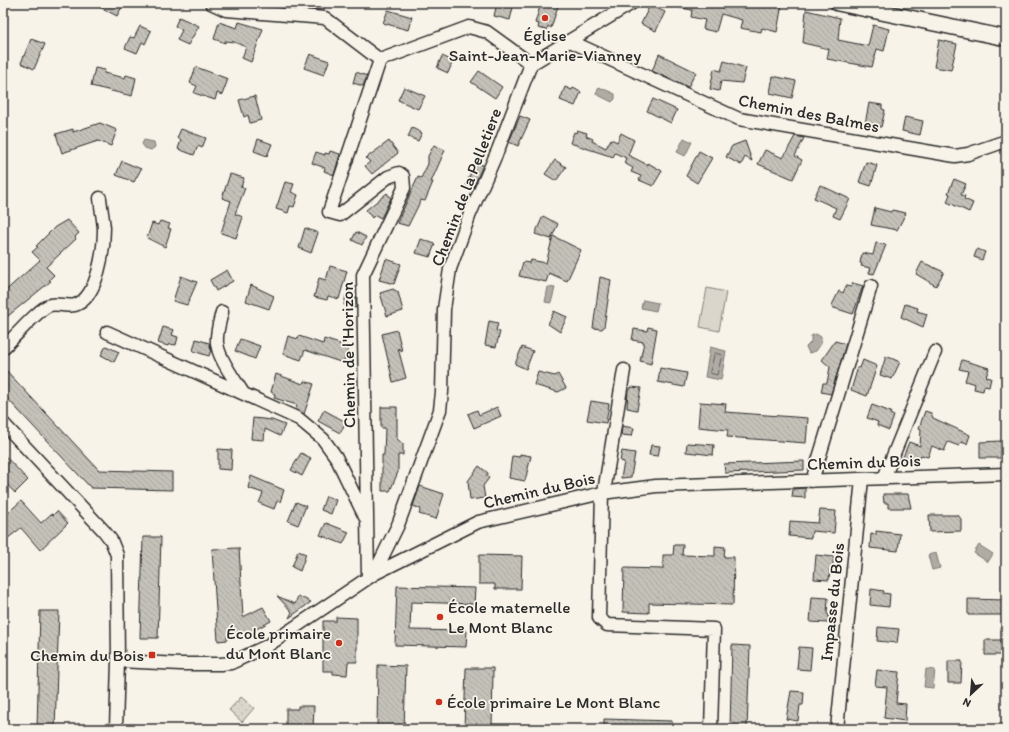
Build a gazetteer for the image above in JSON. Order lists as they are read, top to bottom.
{
  "streets": {
    "street": [
      "Chemin des Balmes",
      "Chemin de la Pelletiere",
      "Chemin de l'Horizon",
      "Chemin du Bois",
      "Impasse du Bois"
    ]
  },
  "crossings": [
    ["Chemin de la Pelletiere", "Chemin de l'Horizon"],
    ["Chemin de la Pelletiere", "Chemin du Bois"],
    ["Chemin de l'Horizon", "Chemin du Bois"],
    ["Chemin du Bois", "Impasse du Bois"]
  ],
  "places": {
    "other": [
      "Église Saint-Jean-Marie-Vianney",
      "École maternelle Le Mont Blanc",
      "École primaire du Mont Blanc",
      "École primaire Le Mont Blanc"
    ],
    "transit": ["Chemin du Bois"]
  },
  "north": "bottom left"
}
